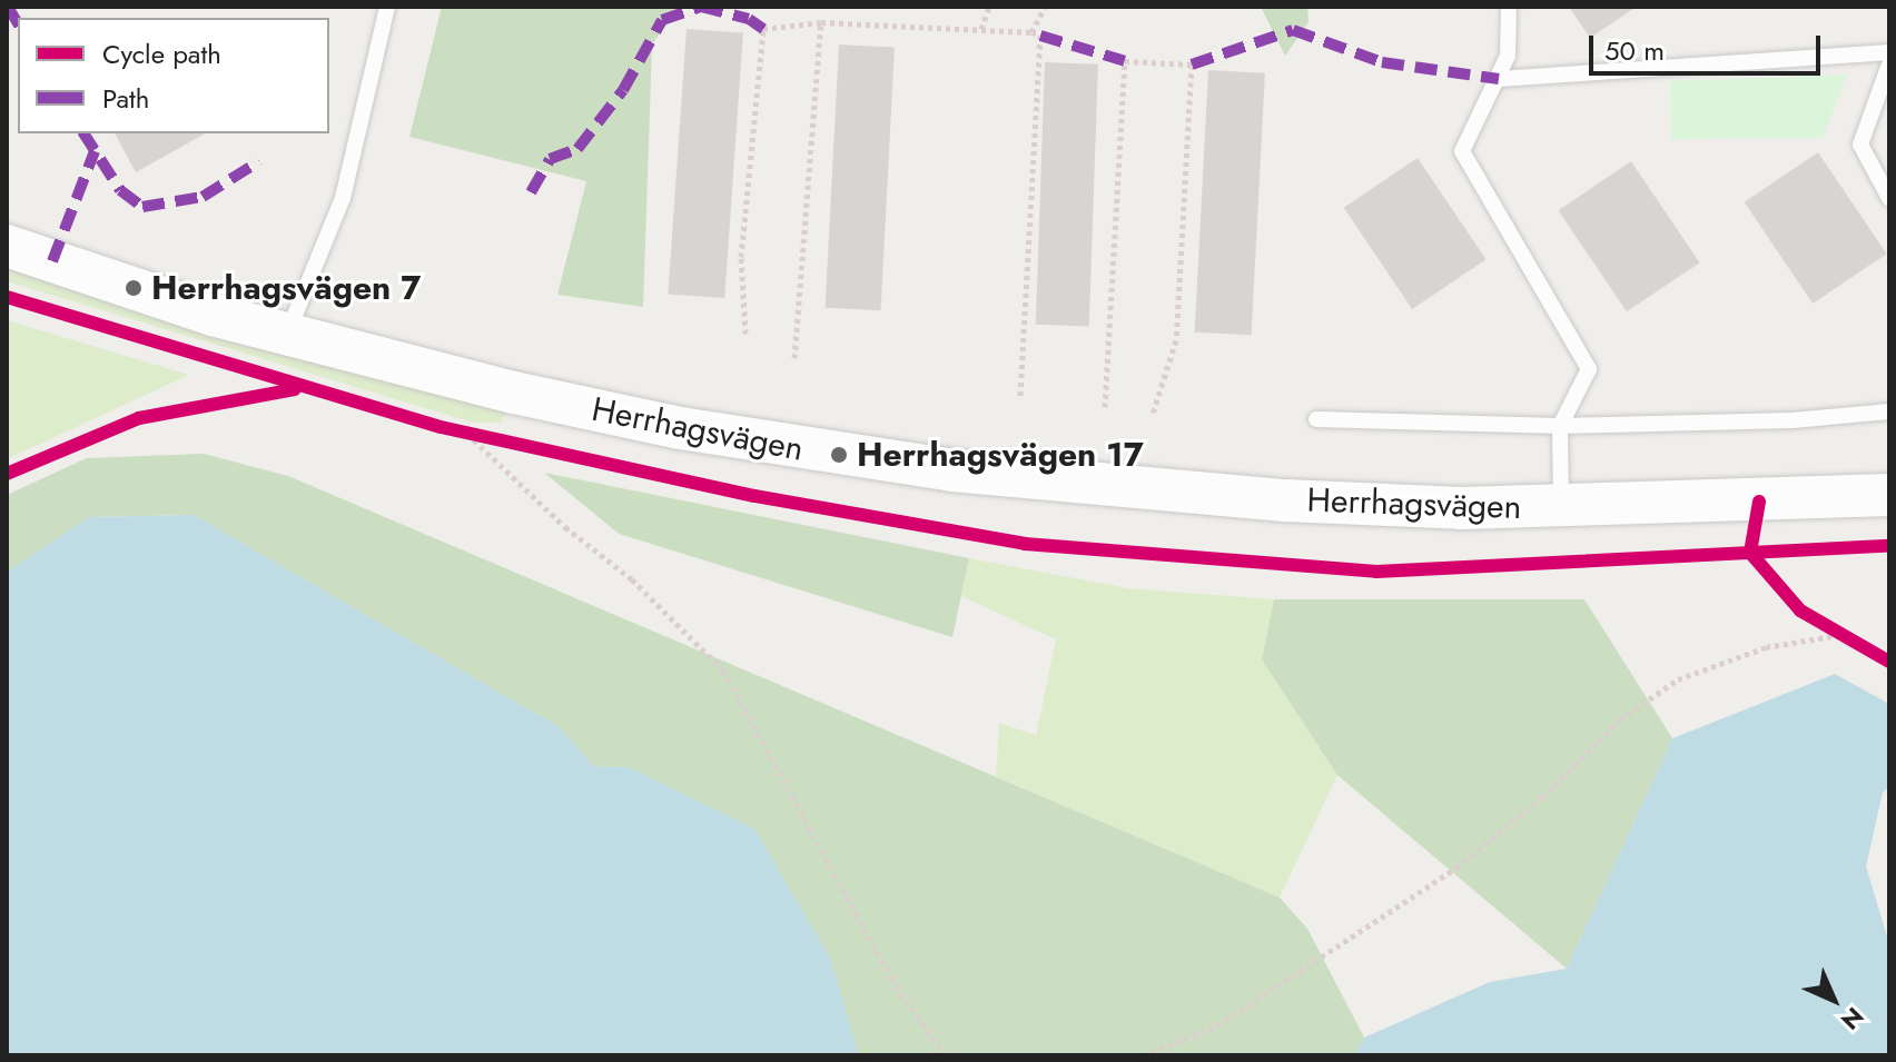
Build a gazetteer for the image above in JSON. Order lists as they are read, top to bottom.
{
  "streets": {
    "street": ["Herrhagsvägen"]
  },
  "places": ["Herrhagsvägen 7", "Herrhagsvägen 17"],
  "legend": ["Cycle path", "Path"],
  "scale_bar": "50 m",
  "north": "bottom right"
}
